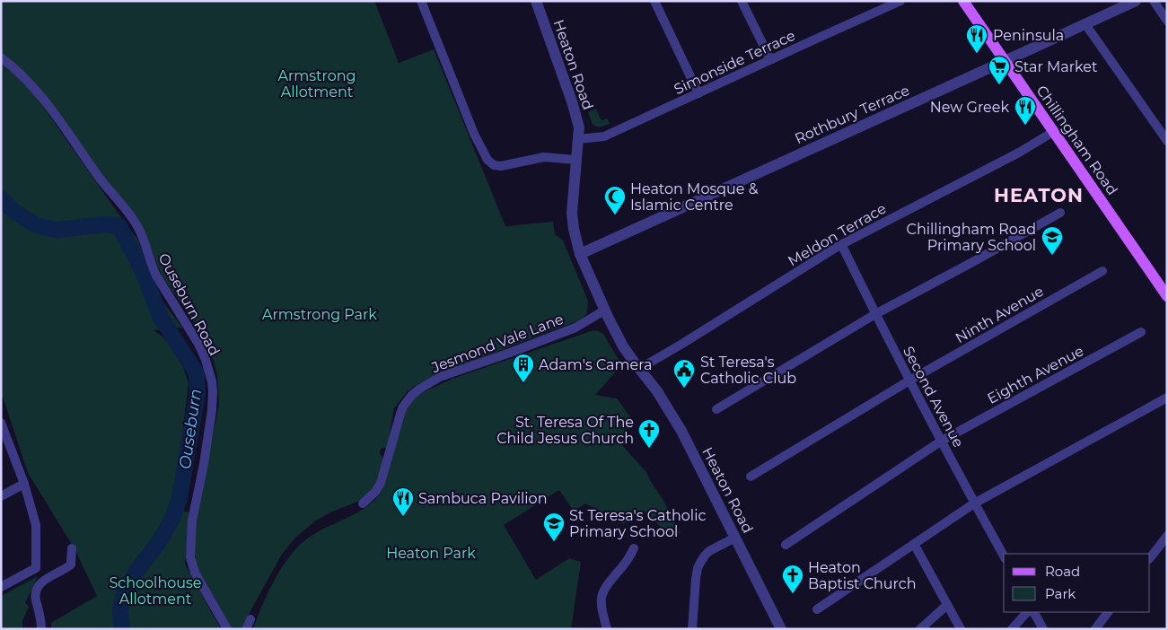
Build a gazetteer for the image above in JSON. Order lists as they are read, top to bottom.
{
  "streets": {
    "main road": ["Chillingham Road"],
    "street": [
      "Simonside Terrace",
      "Heaton Road",
      "Rothbury Terrace",
      "Meldon Terrace",
      "Ouseburn Road",
      "Ninth Avenue",
      "Jesmond Vale Lane",
      "Eighth Avenue",
      "Second Avenue"
    ]
  },
  "crossings": [
    ["Simonside Terrace", "Heaton Road"],
    ["Heaton Road", "Rothbury Terrace"],
    ["Heaton Road", "Meldon Terrace"],
    ["Heaton Road", "Jesmond Vale Lane"],
    ["Rothbury Terrace", "Chillingham Road"],
    ["Chillingham Road", "Meldon Terrace"],
    ["Meldon Terrace", "Second Avenue"],
    ["Ninth Avenue", "Second Avenue"],
    ["Eighth Avenue", "Second Avenue"]
  ],
  "districts": ["HEATON"],
  "water": ["Ouseburn"],
  "parks": [
    "Armstrong Allotment",
    "Armstrong Park",
    "Heaton Park",
    "Schoolhouse Allotment"
  ],
  "places": {
    "restaurant": ["Peninsula", "New Greek", "Sambuca Pavilion"],
    "supermarket": ["Star Market"],
    "mosque": ["Heaton Mosque & Islamic Centre"],
    "school or university": ["Chillingham Road Primary School", "St Teresa's Catholic Primary School"],
    "building": ["Adam's Camera"],
    "public building": ["St Teresa's Catholic Club"],
    "church": ["St. Teresa Of The Child Jesus Church", "Heaton Baptist Church"]
  },
  "legend": ["Road", "Park"]
}
